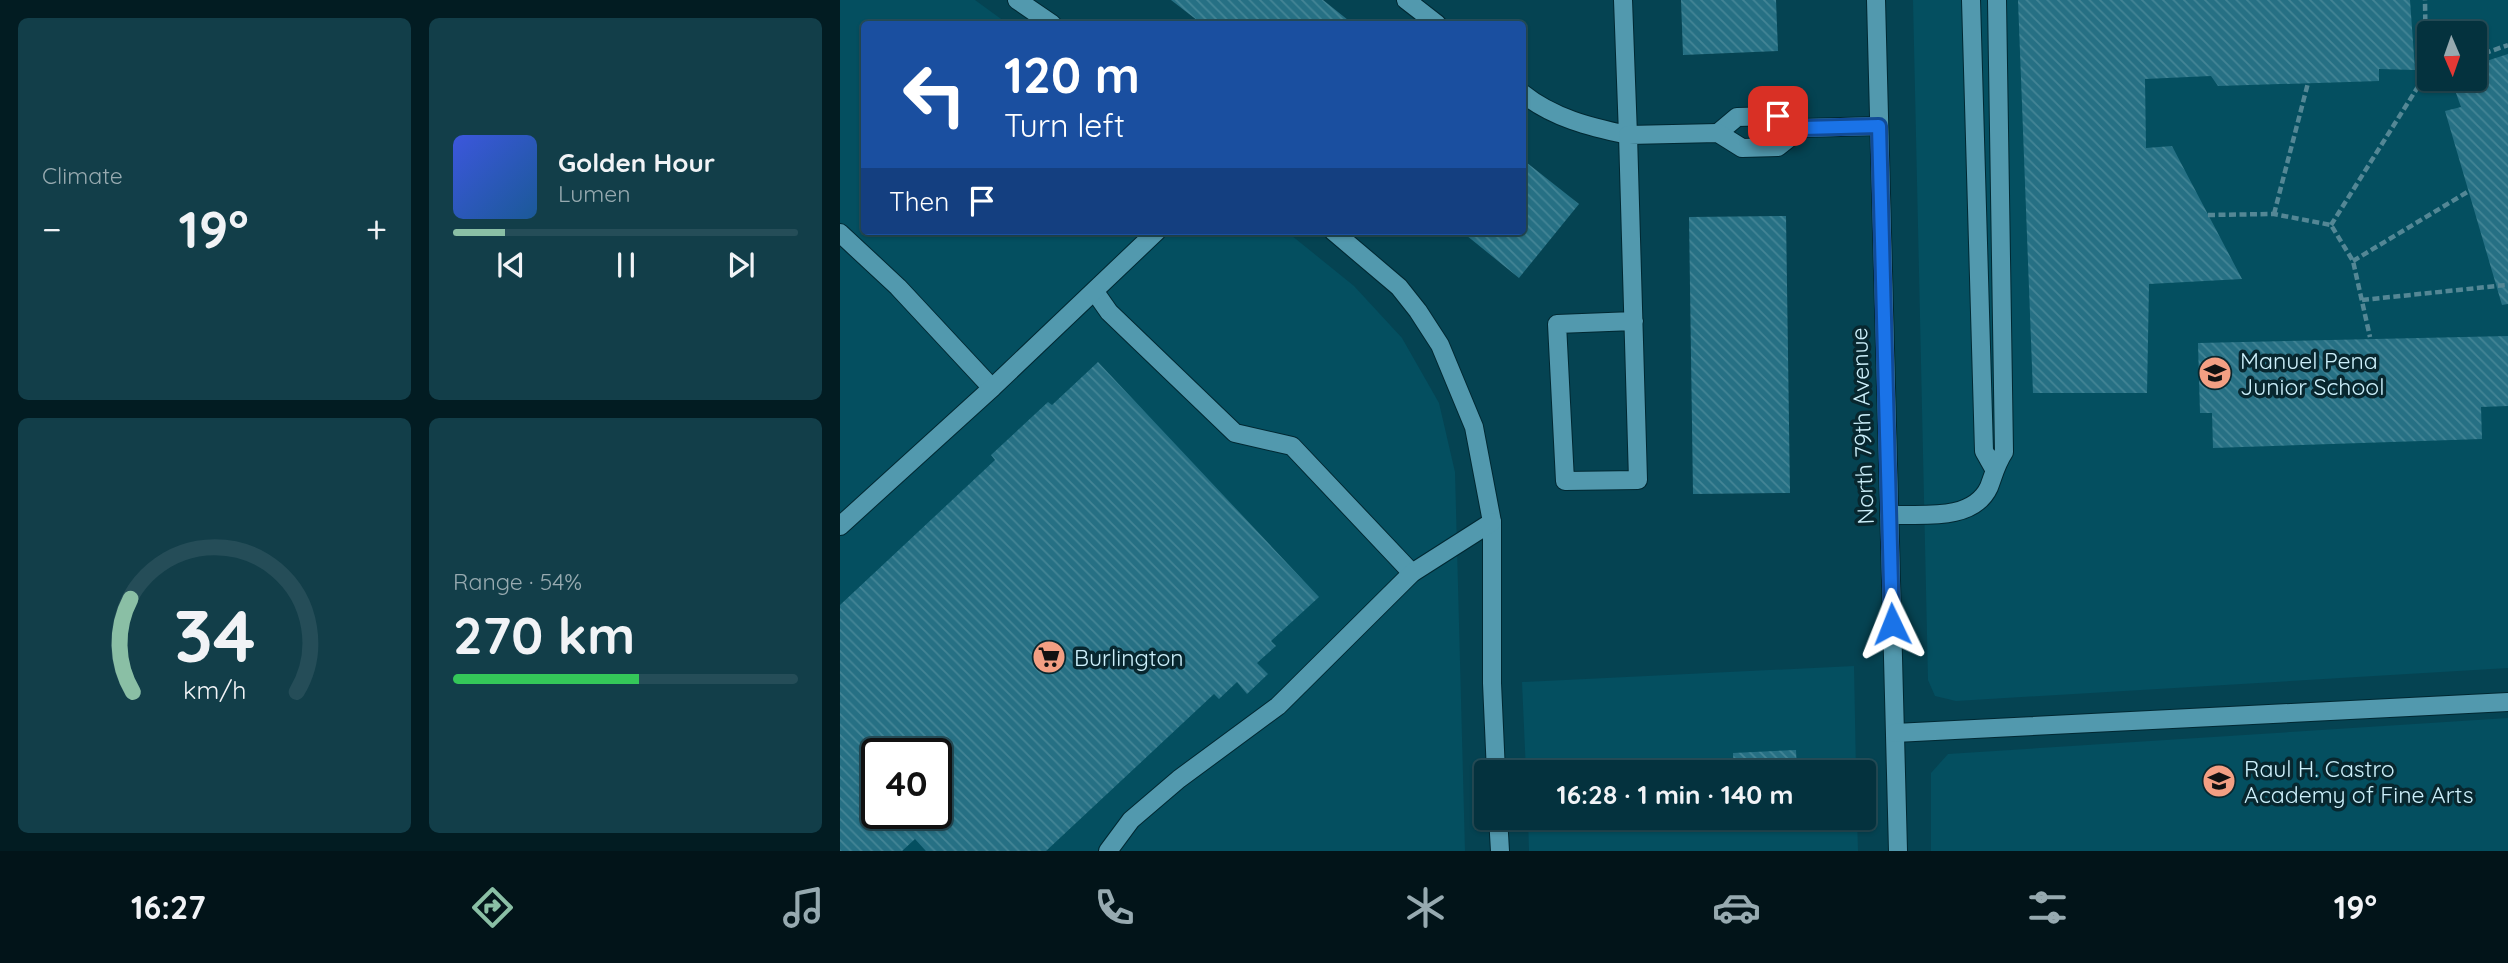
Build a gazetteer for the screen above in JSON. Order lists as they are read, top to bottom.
{
  "streets": {
    "street": ["North 79th Avenue"]
  },
  "places": {
    "school or university": ["Manuel Pena Junior School", "Raul H. Castro Academy of Fine Arts"],
    "supermarket": ["Burlington"]
  },
  "north": "bottom",
  "page": {
    "tile": [
      "Climate",
      ["Range · 54%", "270 km"]
    ],
    "turn": ["120 m", "Turn left"],
    "song": ["Golden Hour", "Lumen"],
    "then": "Then",
    "heat": ["−", "19°", "+"],
    "limit": "40",
    "trip": "16:28 · 1 min · 140 m",
    "tabs": ["16:27", "19°"],
    "gauge": ["34", "km/h"]
  }
}
